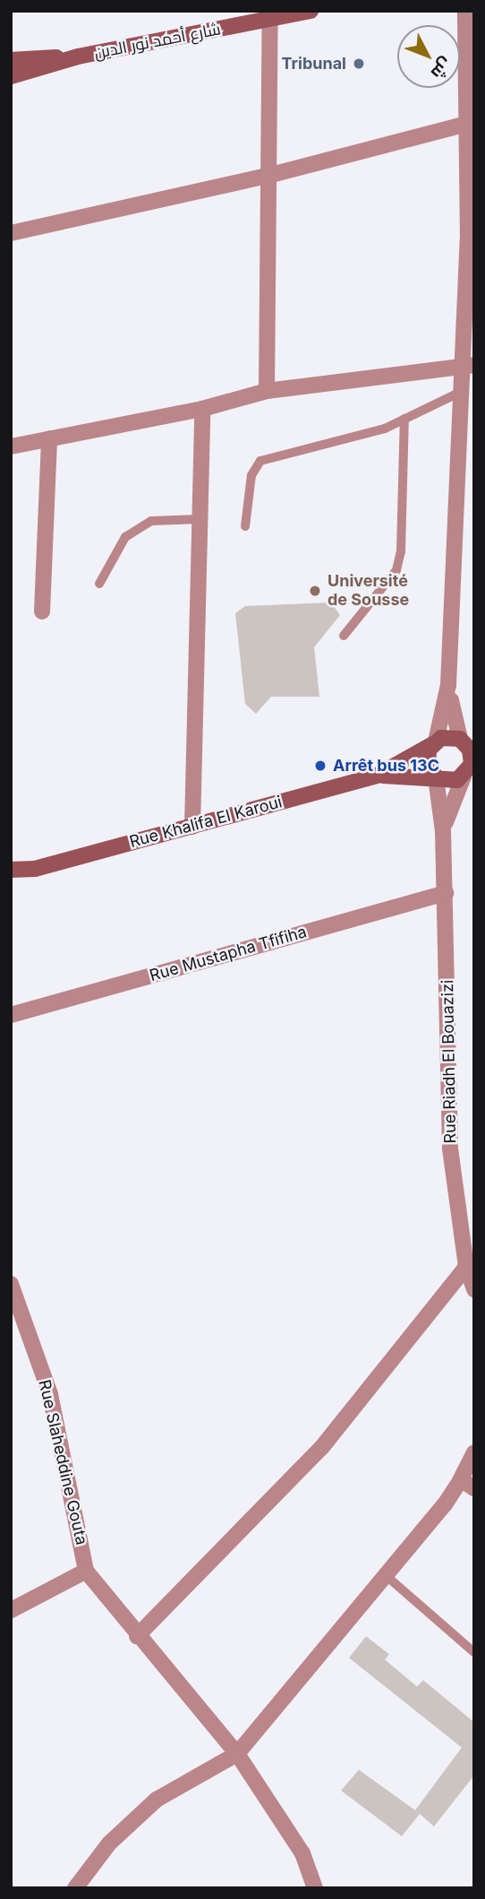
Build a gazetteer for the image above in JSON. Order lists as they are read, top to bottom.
{
  "streets": {
    "main road": ["شارع أحمد نور الدين", "Rue Khalifa El Karoui"],
    "street": ["Rue Mustapha Tfifiha", "Rue Riadh El Bouazizi", "Rue Slaheddine Gouta"]
  },
  "crossings": [
    ["Rue Khalifa El Karoui", "Rue Riadh El Bouazizi"],
    ["Rue Mustapha Tfifiha", "Rue Riadh El Bouazizi"]
  ],
  "places": ["Tribunal", "Université de Sousse", "Arrêt bus 13C"],
  "north": "bottom right"
}
